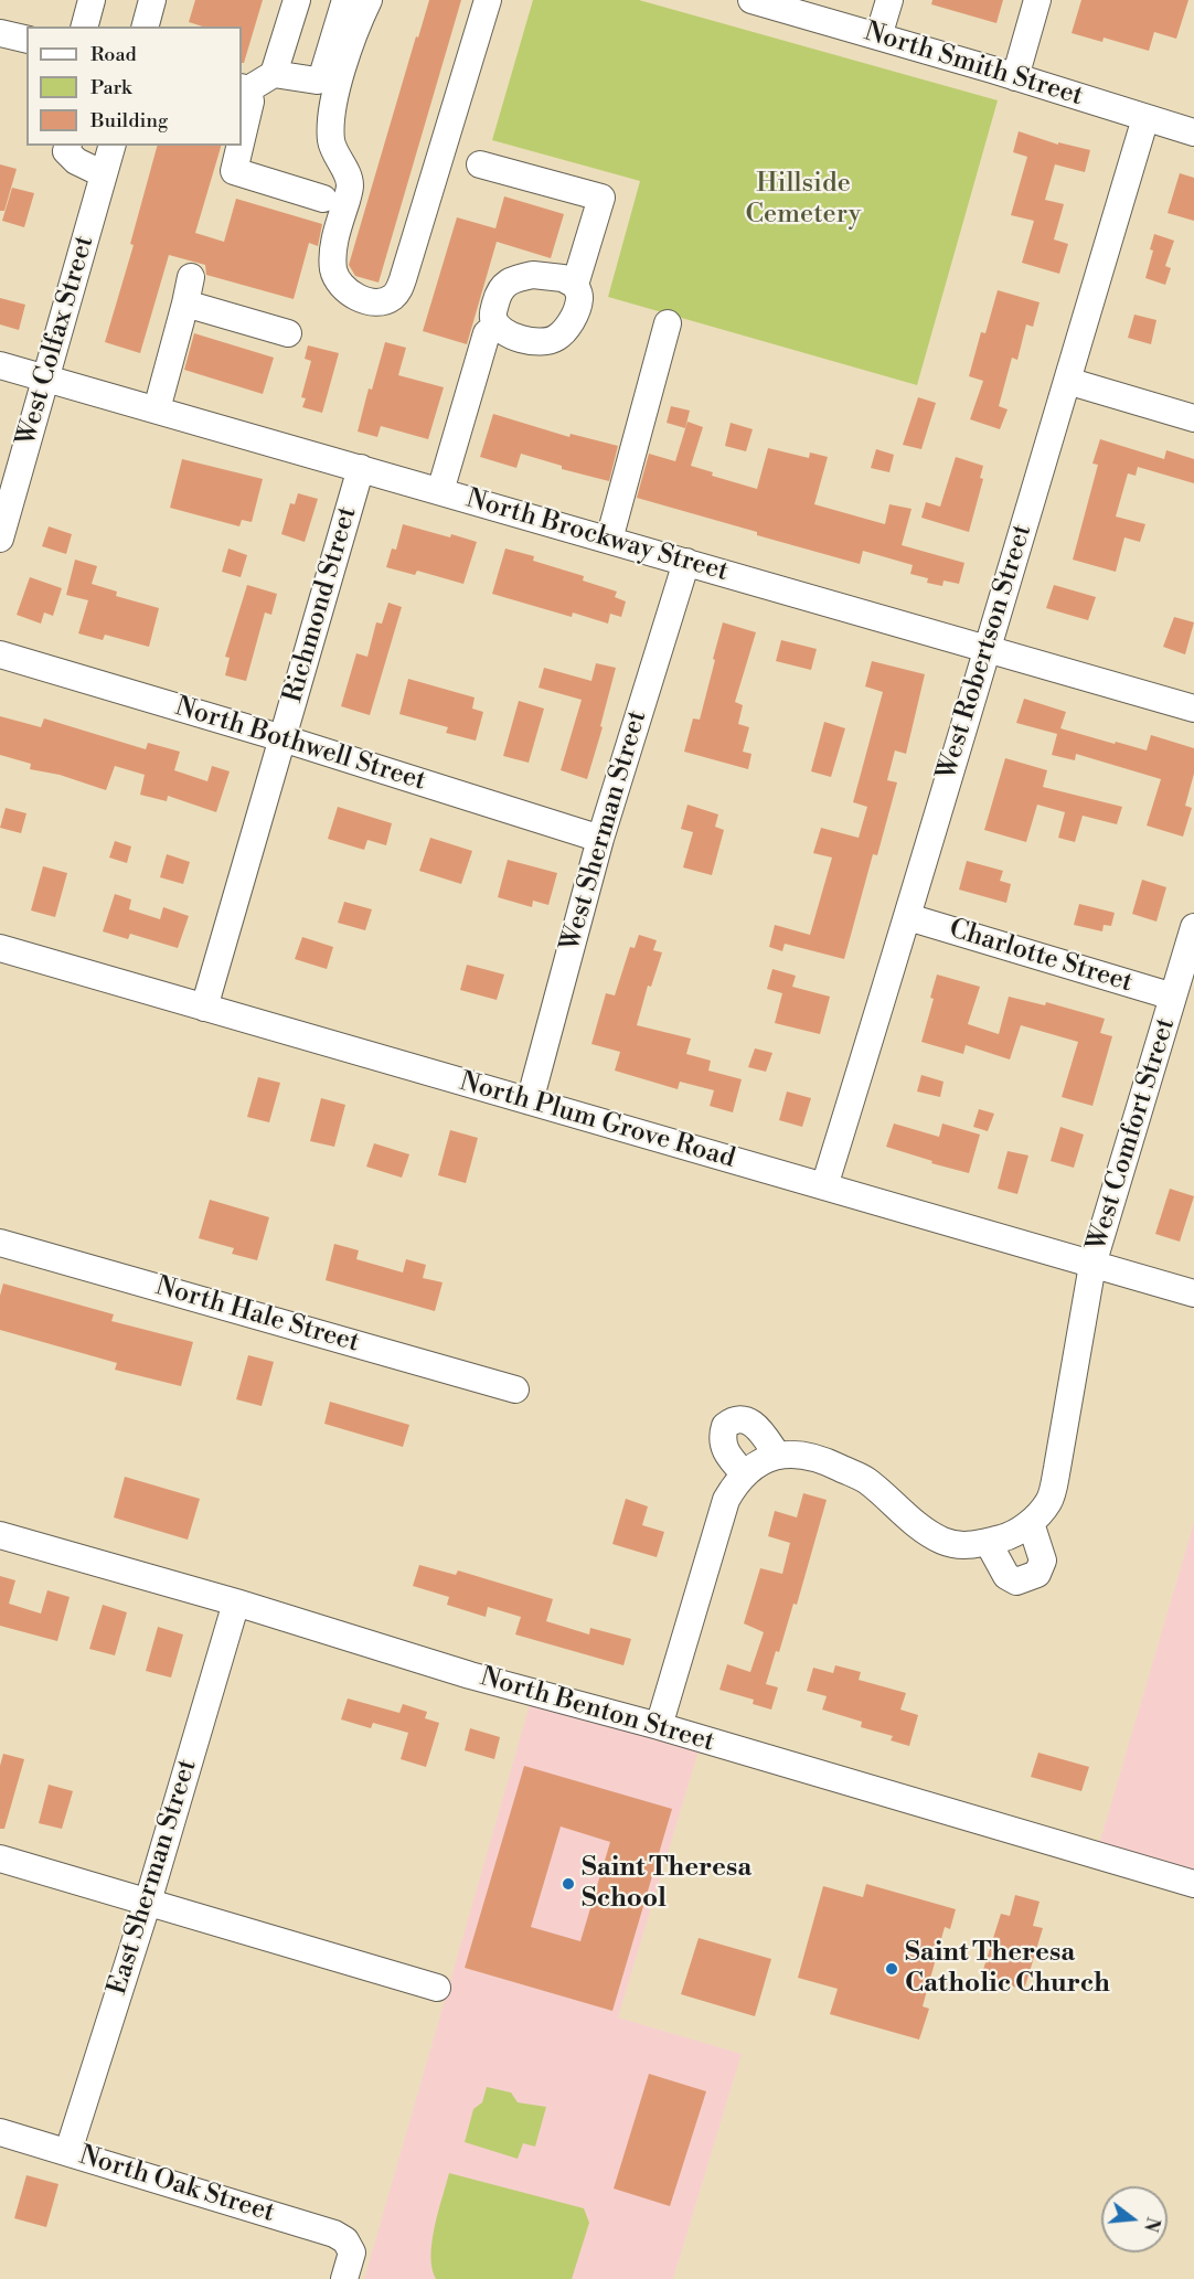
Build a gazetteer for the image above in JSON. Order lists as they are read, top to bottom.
{
  "streets": {
    "street": [
      "North Smith Street",
      "West Colfax Street",
      "North Brockway Street",
      "Richmond Street",
      "West Robertson Street",
      "North Bothwell Street",
      "West Sherman Street",
      "Charlotte Street",
      "North Plum Grove Road",
      "West Comfort Street",
      "North Hale Street",
      "North Benton Street",
      "East Sherman Street",
      "North Oak Street"
    ]
  },
  "crossings": [
    ["North Smith Street", "West Robertson Street"],
    ["West Colfax Street", "North Brockway Street"],
    ["North Brockway Street", "Richmond Street"],
    ["North Brockway Street", "West Robertson Street"],
    ["North Brockway Street", "West Sherman Street"],
    ["Richmond Street", "North Bothwell Street"],
    ["Richmond Street", "North Plum Grove Road"],
    ["West Robertson Street", "Charlotte Street"],
    ["West Robertson Street", "North Plum Grove Road"],
    ["North Bothwell Street", "West Sherman Street"],
    ["West Sherman Street", "North Plum Grove Road"],
    ["Charlotte Street", "West Comfort Street"],
    ["North Plum Grove Road", "West Comfort Street"],
    ["North Benton Street", "East Sherman Street"],
    ["East Sherman Street", "North Oak Street"]
  ],
  "parks": ["Hillside Cemetery"],
  "places": ["Saint Theresa School", "Saint Theresa Catholic Church"],
  "legend": ["Road", "Park", "Building"],
  "north": "right"
}
